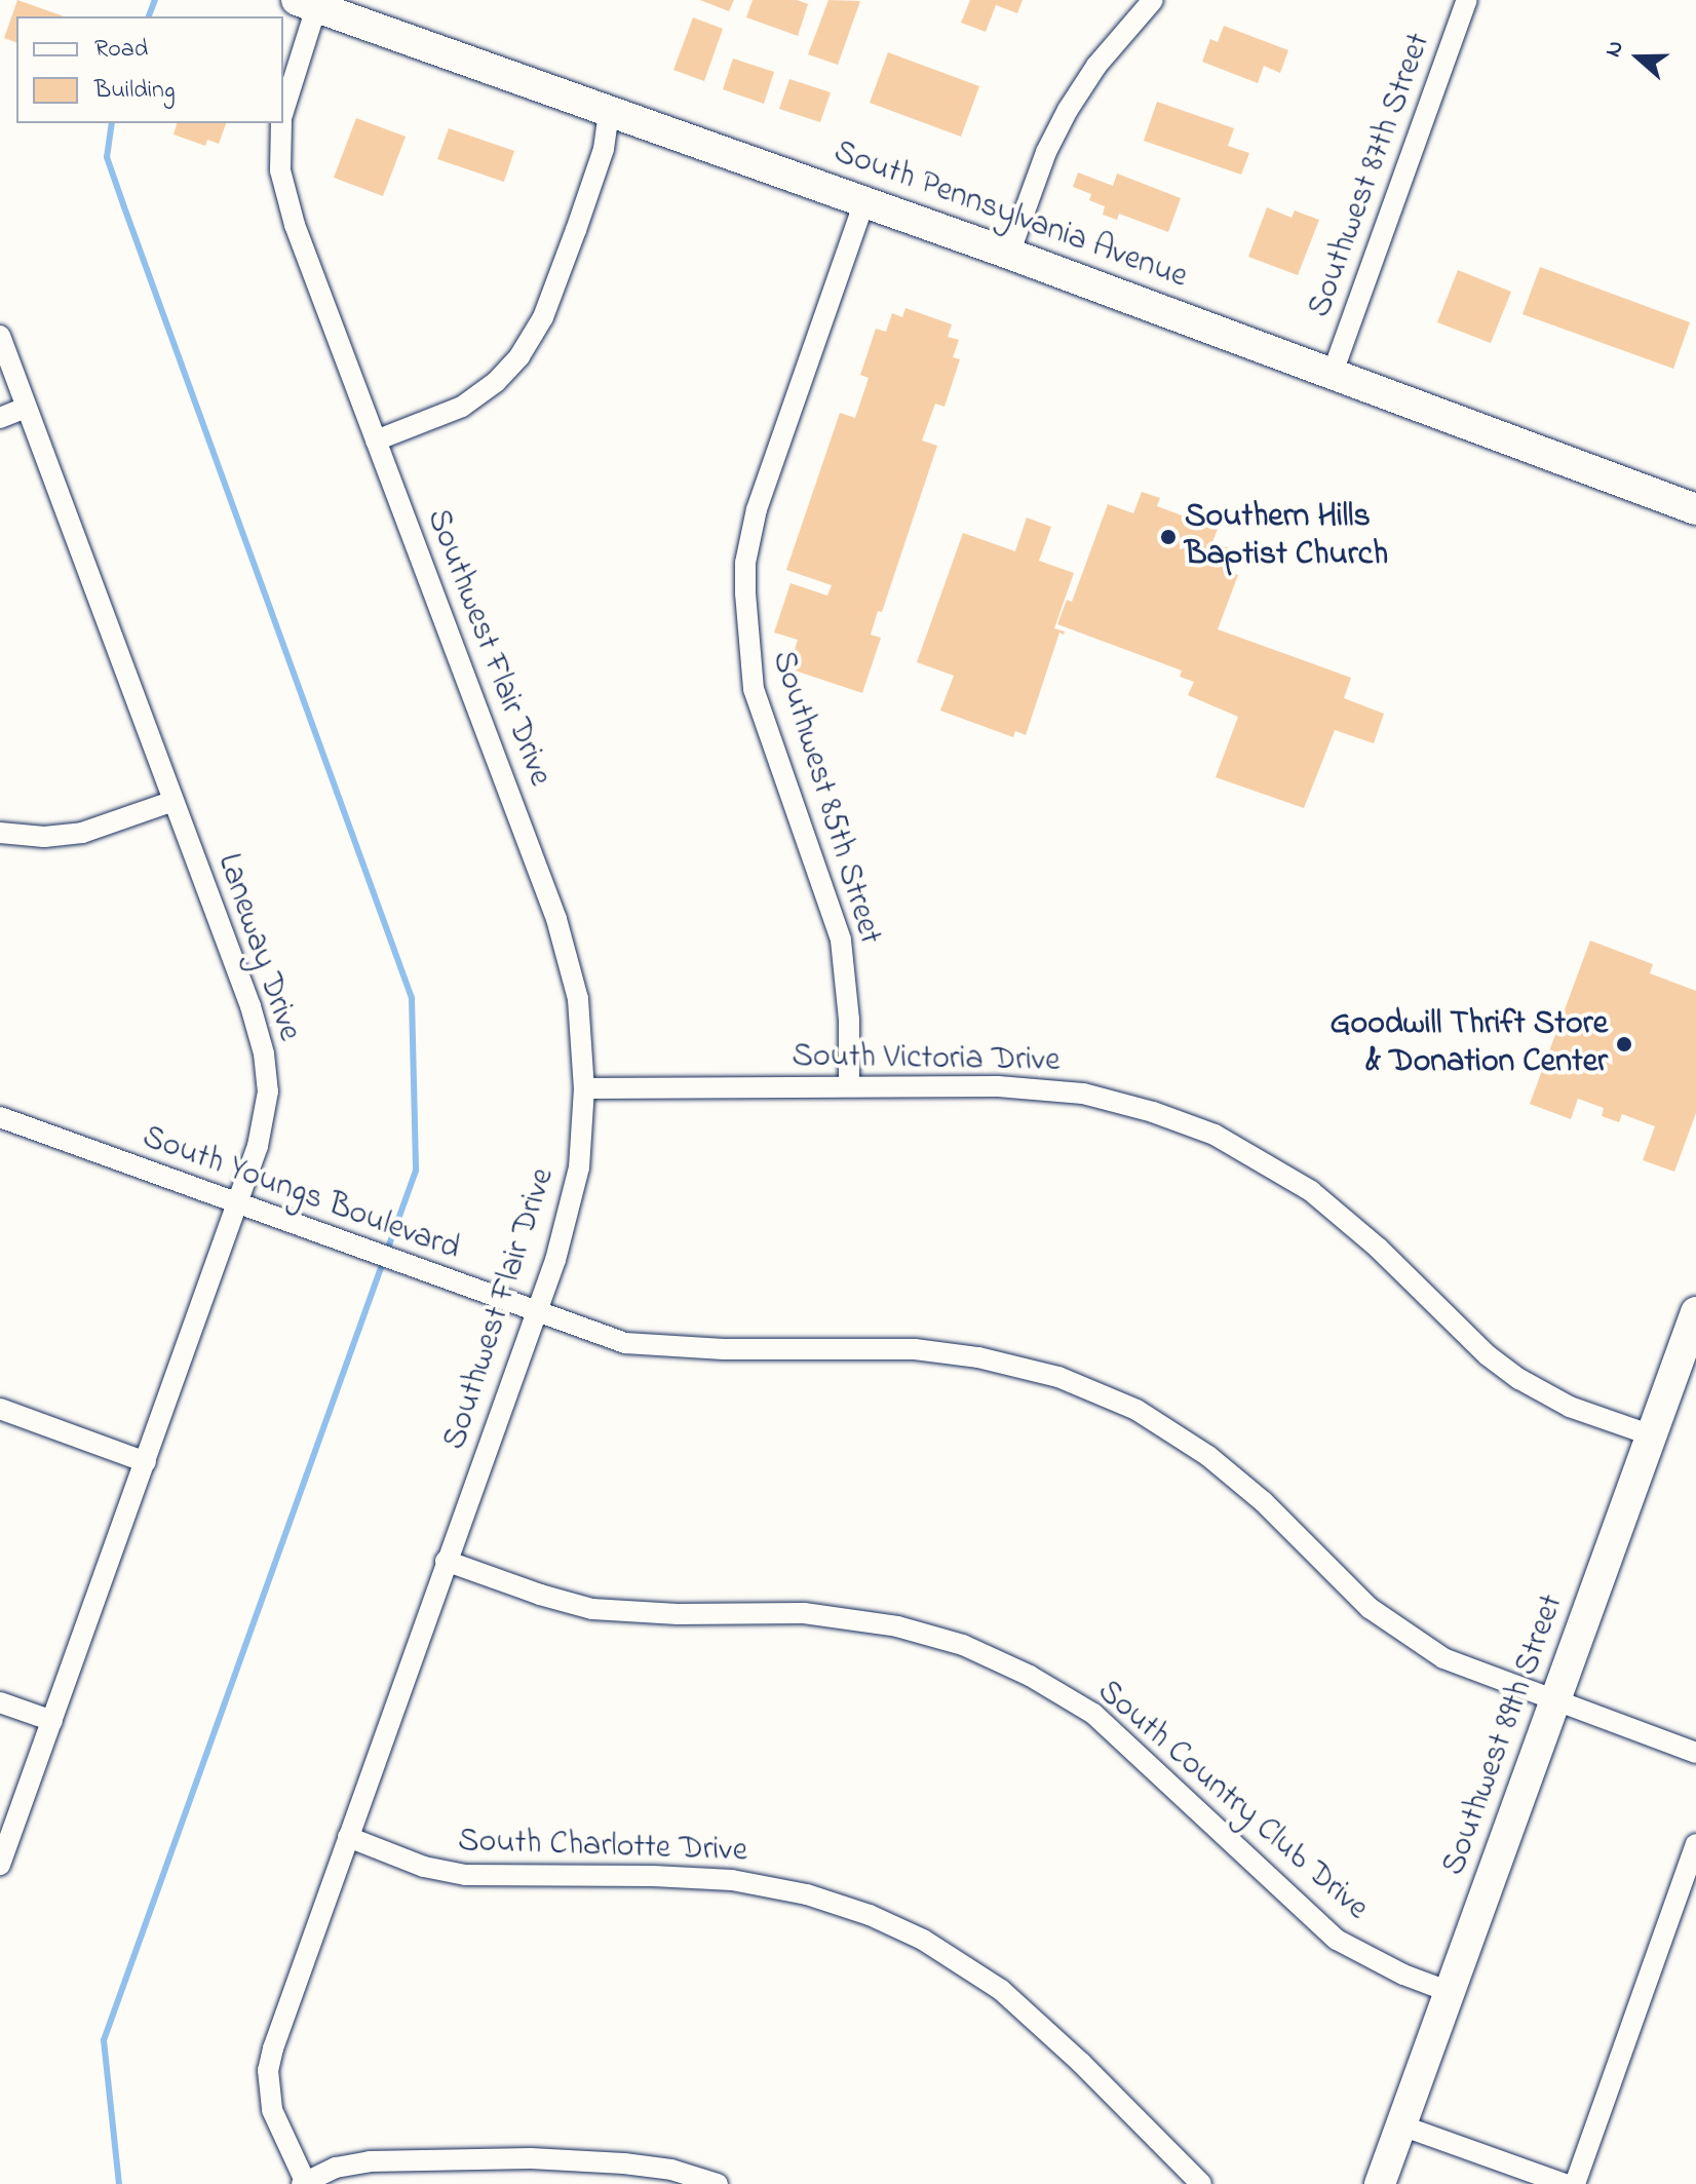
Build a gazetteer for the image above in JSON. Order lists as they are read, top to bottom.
{
  "streets": {
    "main road": ["South Pennsylvania Avenue", "Southwest 89th Street"],
    "street": [
      "Southwest 87th Street",
      "Southwest Flair Drive",
      "Southwest 85th Street",
      "Laneway Drive",
      "South Victoria Drive",
      "South Youngs Boulevard",
      "South Country Club Drive",
      "South Charlotte Drive"
    ]
  },
  "crossings": [
    ["Southwest 87th Street", "South Pennsylvania Avenue"],
    ["South Pennsylvania Avenue", "Southwest Flair Drive"],
    ["South Pennsylvania Avenue", "Southwest 85th Street"],
    ["Southwest Flair Drive", "South Victoria Drive"],
    ["Southwest Flair Drive", "South Youngs Boulevard"],
    ["Southwest Flair Drive", "South Country Club Drive"],
    ["Southwest Flair Drive", "South Charlotte Drive"],
    ["Southwest 85th Street", "South Victoria Drive"],
    ["Laneway Drive", "South Youngs Boulevard"],
    ["South Victoria Drive", "Southwest 89th Street"],
    ["South Youngs Boulevard", "Southwest 89th Street"],
    ["Southwest 89th Street", "South Country Club Drive"]
  ],
  "places": ["Southern Hills Baptist Church", "Goodwill Thrift Store & Donation Center"],
  "legend": ["Road", "Building"],
  "north": "left"
}
